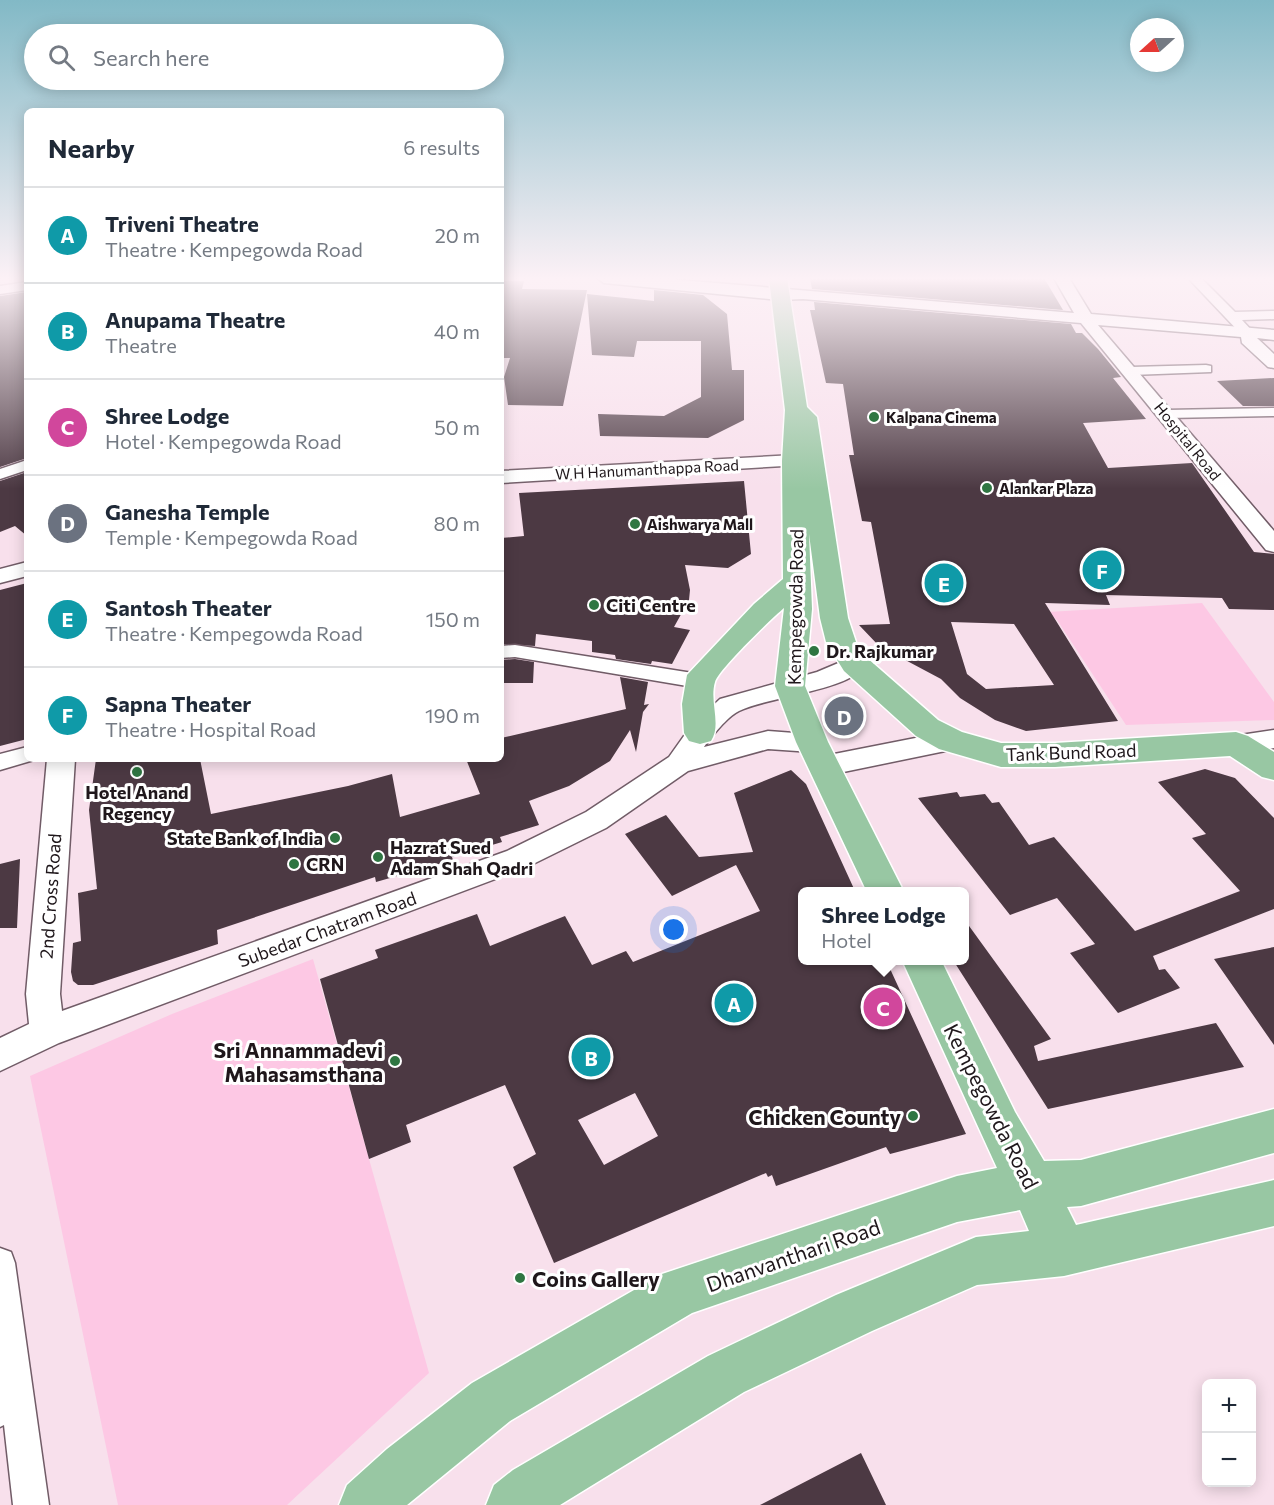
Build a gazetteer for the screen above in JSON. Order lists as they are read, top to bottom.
{
  "streets": {
    "main road": ["Kempegowda Road", "Tank Bund Road", "Dhanvanthari Road"],
    "street": [
      "Hospital Road",
      "W H Hanumanthappa Road",
      "2nd Cross Road",
      "Subedar Chatram Road"
    ]
  },
  "crossings": [
    ["W H Hanumanthappa Road", "Kempegowda Road"],
    ["Kempegowda Road", "Tank Bund Road"],
    ["Kempegowda Road", "Subedar Chatram Road"],
    ["Kempegowda Road", "Dhanvanthari Road"],
    ["Tank Bund Road", "Subedar Chatram Road"],
    ["2nd Cross Road", "Subedar Chatram Road"]
  ],
  "places": [
    "Kalpana Cinema",
    "Alankar Plaza",
    "Aishwarya Mall",
    "Citi Centre",
    "Dr. Rajkumar",
    "Hotel Anand Regency",
    "State Bank of India",
    "Hazrat Sued Adam Shah Qadri",
    "CRN",
    "Sri Annammadevi Mahasamsthana",
    "Chicken County",
    "Coins Gallery"
  ],
  "north": "left",
  "page": {
    "search": "Search here",
    "heading": ["Nearby", "6 results"],
    "list": [
      {
        "mark": "A",
        "name": "Triveni Theatre",
        "note": "Theatre · Kempegowda Road",
        "value": "20 m"
      },
      {
        "mark": "B",
        "name": "Anupama Theatre",
        "note": "Theatre",
        "value": "40 m"
      },
      {
        "mark": "C",
        "name": "Shree Lodge",
        "note": "Hotel · Kempegowda Road",
        "value": "50 m"
      },
      {
        "mark": "D",
        "name": "Ganesha Temple",
        "note": "Temple · Kempegowda Road",
        "value": "80 m"
      },
      {
        "mark": "E",
        "name": "Santosh Theater",
        "note": "Theatre · Kempegowda Road",
        "value": "150 m"
      },
      {
        "mark": "F",
        "name": "Sapna Theater",
        "note": "Theatre · Hospital Road",
        "value": "190 m"
      }
    ],
    "pins": [
      "F",
      "E",
      "D",
      "A",
      "C",
      "B"
    ],
    "popup": ["Shree Lodge", "Hotel"],
    "map_buttons": ["+", "−"]
  }
}
